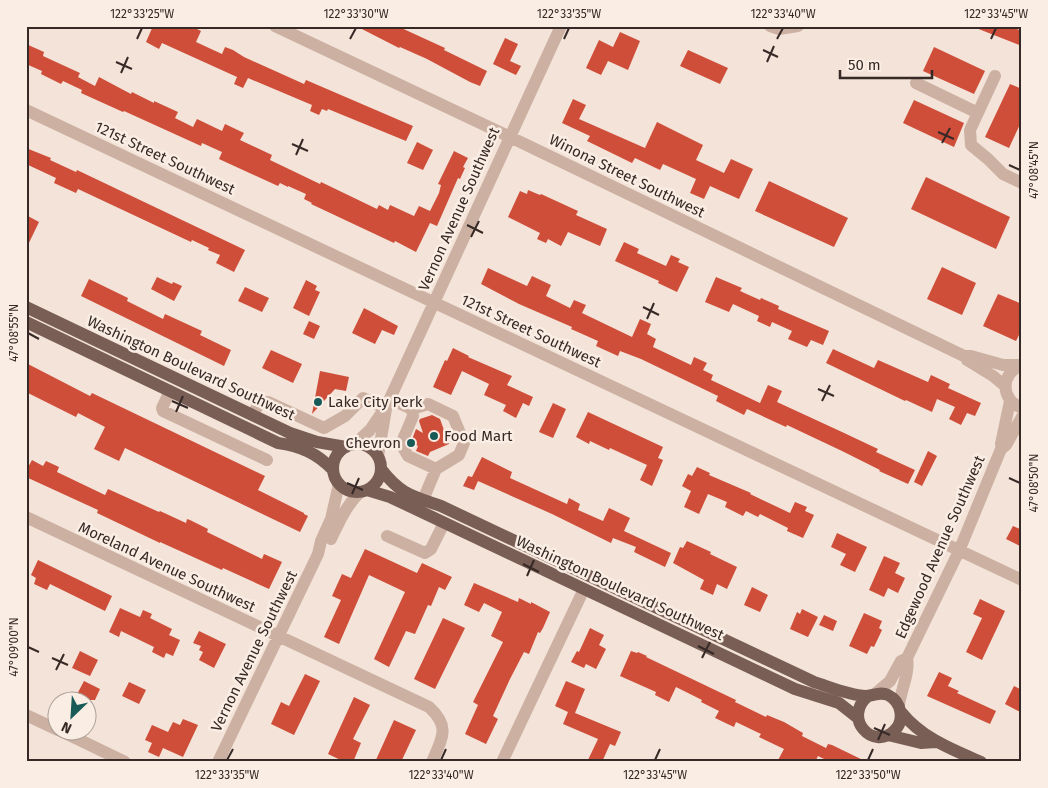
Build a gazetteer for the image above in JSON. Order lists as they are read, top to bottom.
{
  "streets": {
    "main road": ["Washington Boulevard Southwest"],
    "street": [
      "121st Street Southwest",
      "Winona Street Southwest",
      "Vernon Avenue Southwest",
      "Edgewood Avenue Southwest",
      "Moreland Avenue Southwest"
    ]
  },
  "crossings": [
    ["121st Street Southwest", "Vernon Avenue Southwest"],
    ["121st Street Southwest", "Edgewood Avenue Southwest"],
    ["Winona Street Southwest", "Vernon Avenue Southwest"],
    ["Vernon Avenue Southwest", "Washington Boulevard Southwest"],
    ["Vernon Avenue Southwest", "Moreland Avenue Southwest"],
    ["Washington Boulevard Southwest", "Edgewood Avenue Southwest"]
  ],
  "places": ["Lake City Perk", "Food Mart", "Chevron"],
  "scale_bar": "50 m",
  "north": "bottom left",
  "coordinates": [
    "122°33'25\"W",
    "122°33'30\"W",
    "122°33'35\"W",
    "122°33'40\"W",
    "122°33'45\"W",
    "47°08'45\"N",
    "47°08'55\"N",
    "47°08'50\"N",
    "47°09'00\"N",
    "122°33'50\"W"
  ]
}
